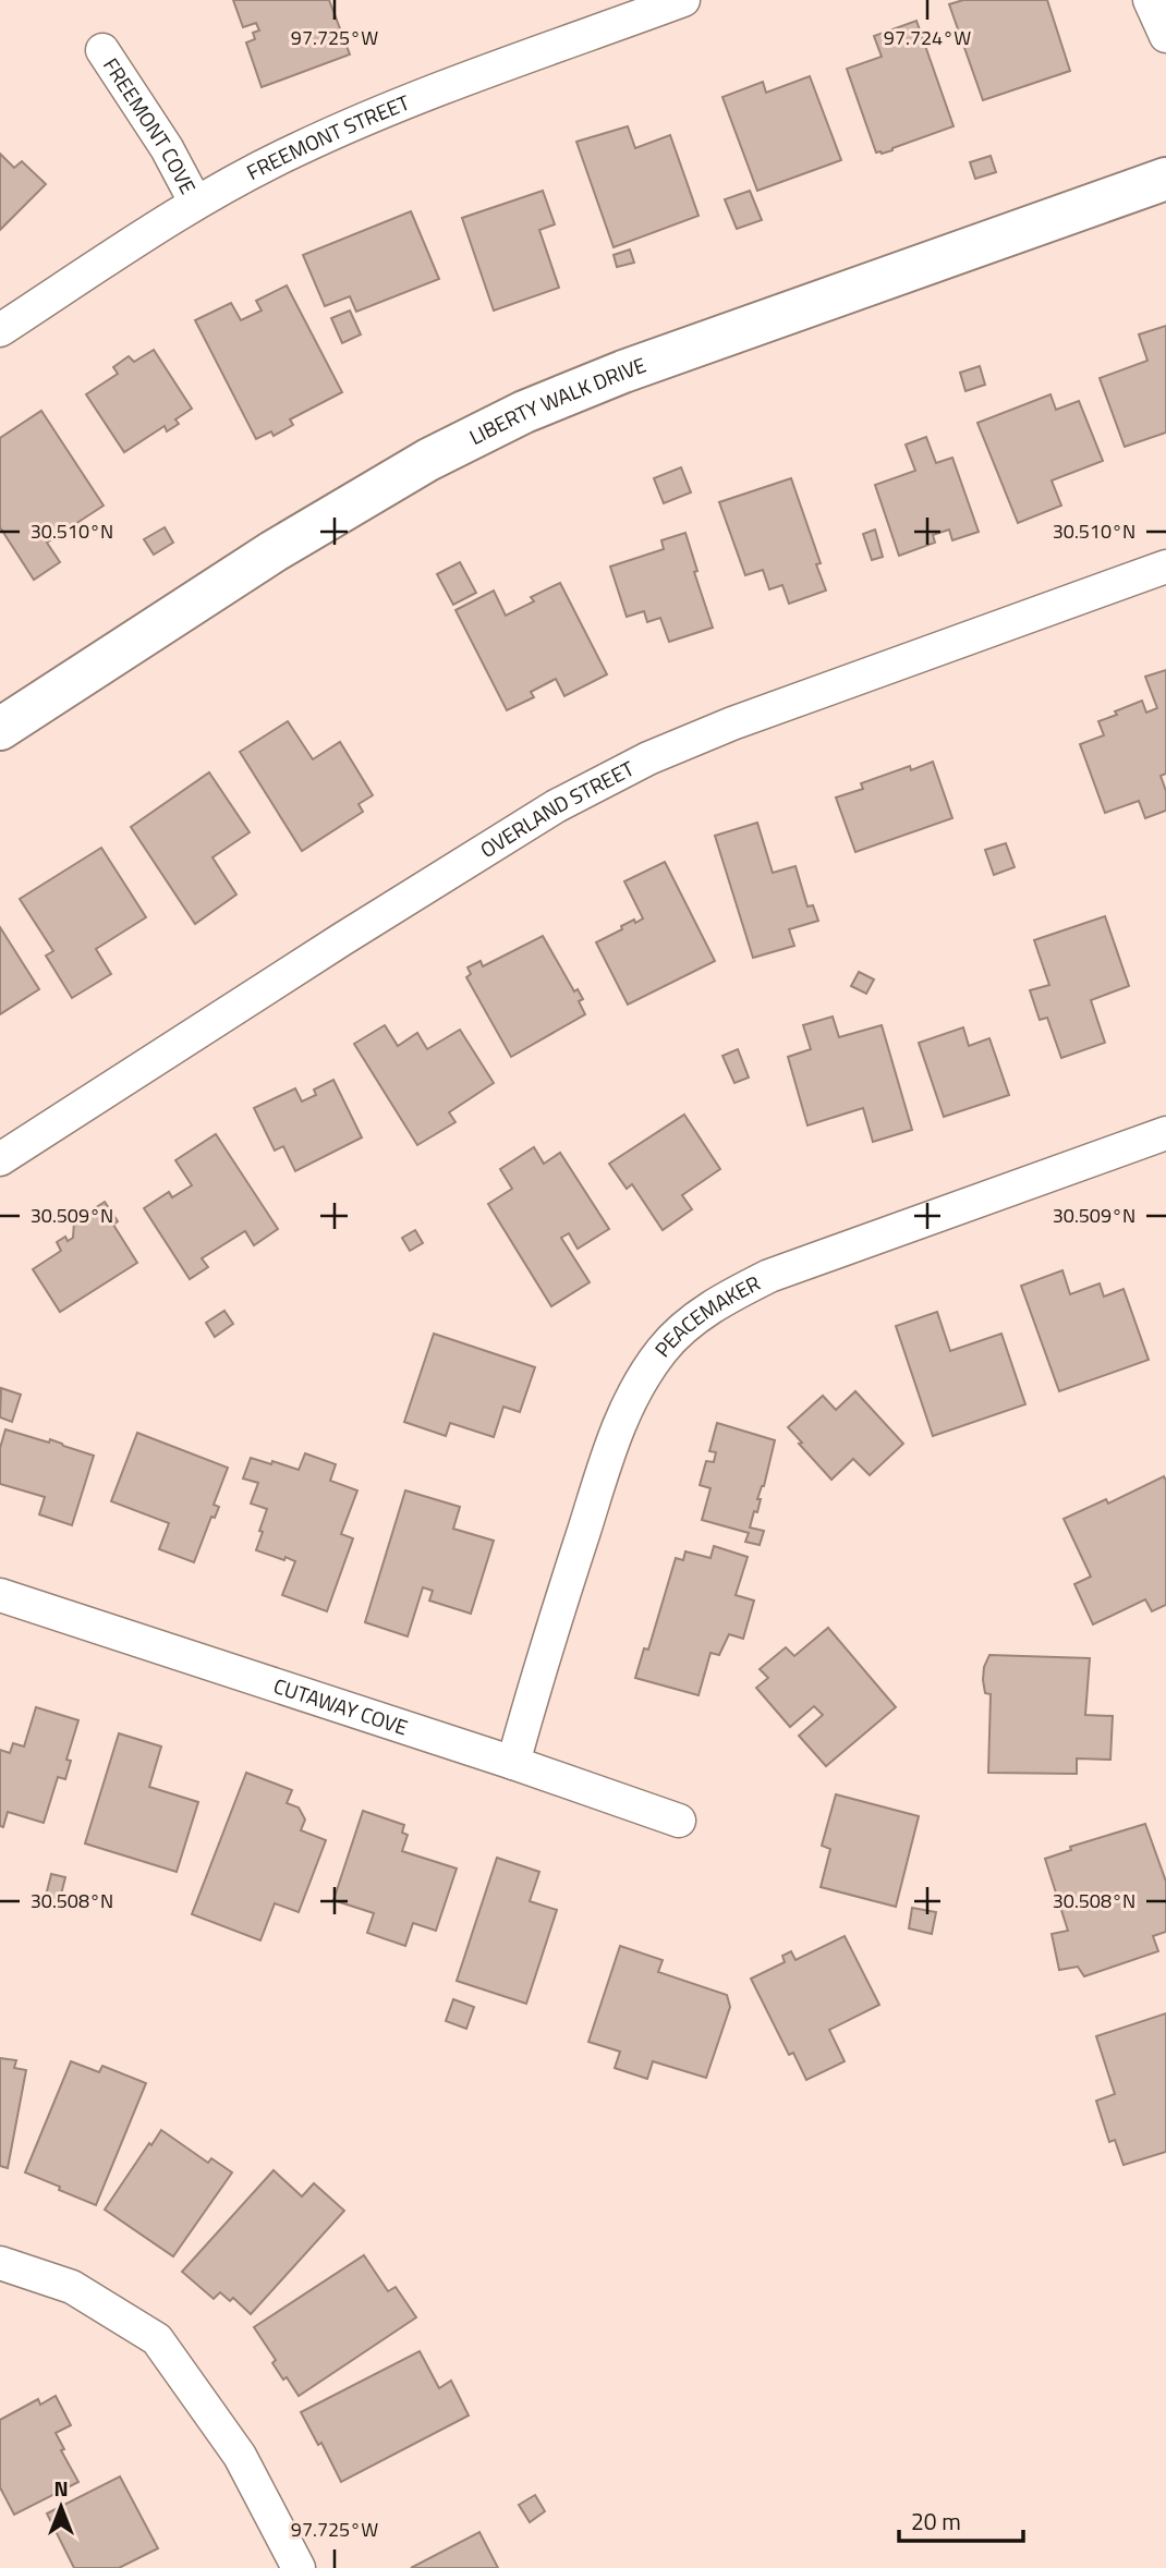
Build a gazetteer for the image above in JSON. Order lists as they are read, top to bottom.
{
  "streets": {
    "street": [
      "FREEMONT COVE",
      "FREEMONT STREET",
      "LIBERTY WALK DRIVE",
      "OVERLAND STREET",
      "PEACEMAKER",
      "CUTAWAY COVE"
    ]
  },
  "crossings": [
    ["FREEMONT COVE", "FREEMONT STREET"],
    ["PEACEMAKER", "CUTAWAY COVE"]
  ],
  "scale_bar": "20 m",
  "north": "top",
  "coordinates": [
    "97.725°W",
    "97.724°W",
    "30.510°N",
    "30.509°N",
    "30.508°N"
  ]
}
